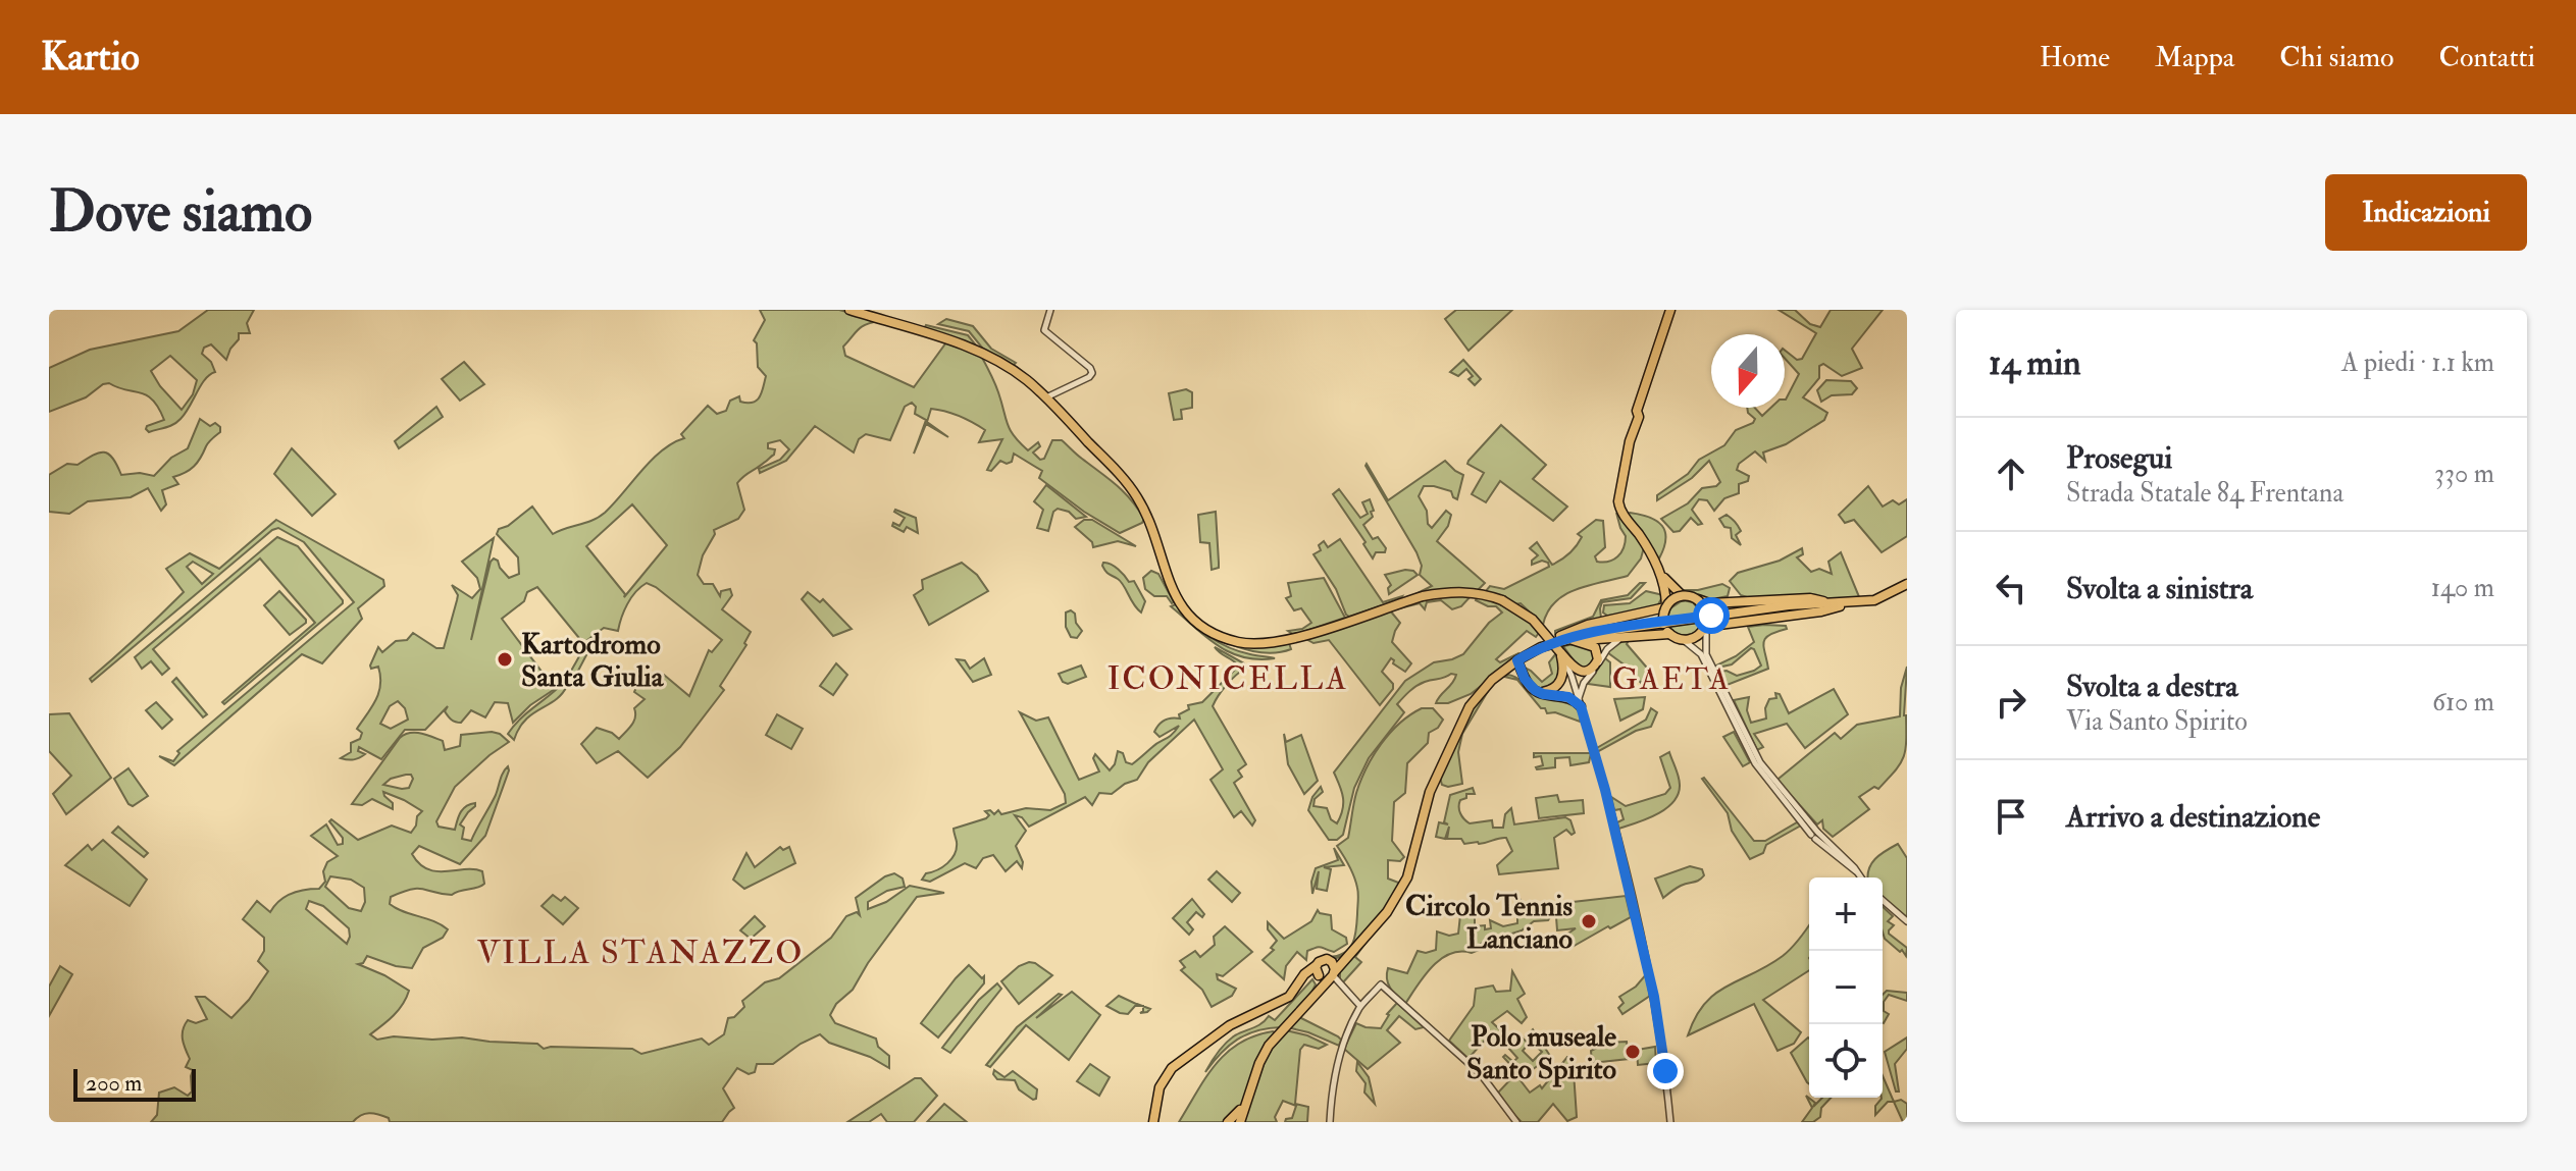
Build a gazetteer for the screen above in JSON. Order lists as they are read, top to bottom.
{
  "districts": ["ICONICELLA", "GAETA", "VILLA STANAZZO"],
  "places": ["Kartodromo Santa Giulia", "Circolo Tennis Lanciano", "Polo museale Santo Spirito"],
  "scale_bar": "200 m",
  "north": "bottom",
  "page": {
    "header": "Kartio",
    "nav": [
      "Home",
      "Mappa",
      "Chi siamo",
      "Contatti"
    ],
    "buttons": "Indicazioni",
    "title": "Dove siamo",
    "heading": ["14 min", "A piedi · 1.1 km"],
    "list": [
      ["Prosegui", "Strada Statale 84 Frentana", "330 m"],
      ["Svolta a sinistra", "140 m"],
      ["Svolta a destra", "Via Santo Spirito", "610 m"],
      "Arrivo a destinazione"
    ],
    "map_buttons": ["+", "−"],
    "scale": "200 m"
  }
}
